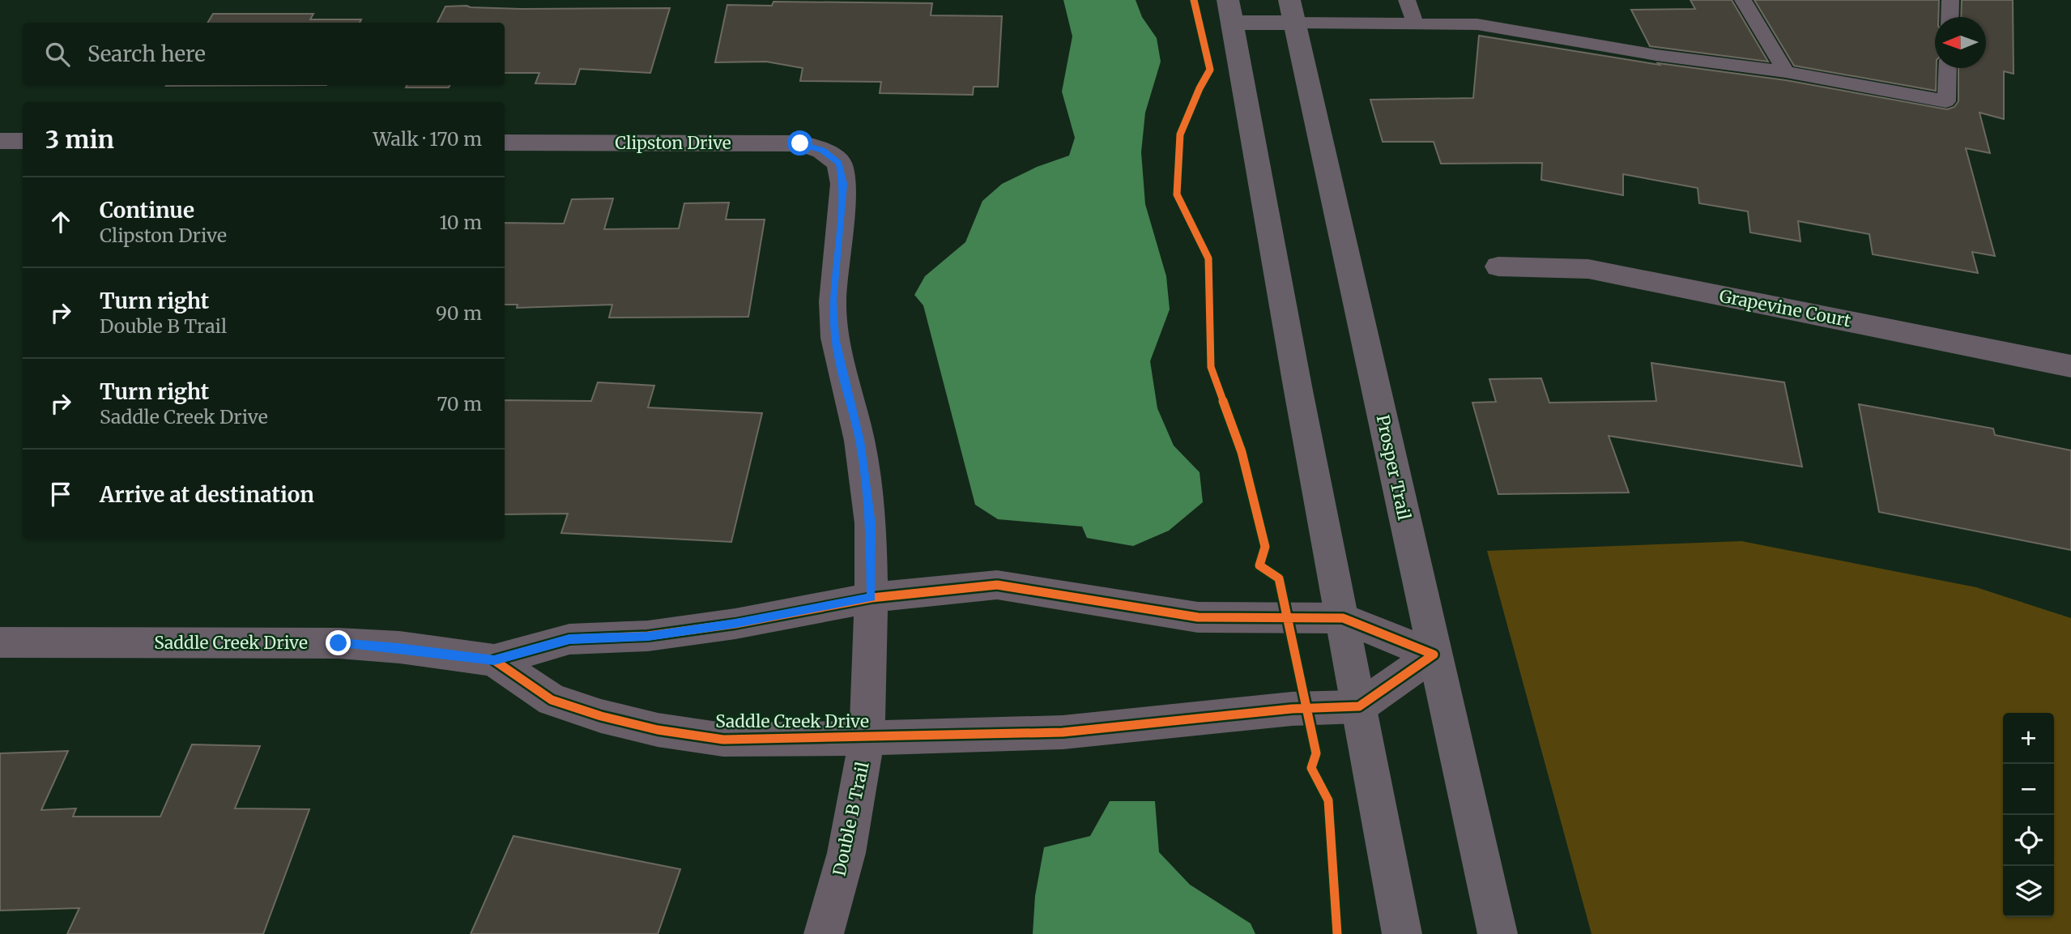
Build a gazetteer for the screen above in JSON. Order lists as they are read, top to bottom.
{
  "streets": {
    "main road": ["Prosper Trail"],
    "street": [
      "Clipston Drive",
      "Grapevine Court",
      "Saddle Creek Drive",
      "Double B Trail"
    ]
  },
  "crossings": [
    ["Clipston Drive", "Double B Trail"],
    ["Prosper Trail", "Saddle Creek Drive"],
    ["Saddle Creek Drive", "Double B Trail"]
  ],
  "north": "left",
  "page": {
    "search": "Search here",
    "heading": ["3 min", "Walk · 170 m"],
    "list": [
      ["Continue", "Clipston Drive", "10 m"],
      ["Turn right", "Double B Trail", "90 m"],
      ["Turn right", "Saddle Creek Drive", "70 m"],
      "Arrive at destination"
    ],
    "map_buttons": ["+", "−"]
  }
}
